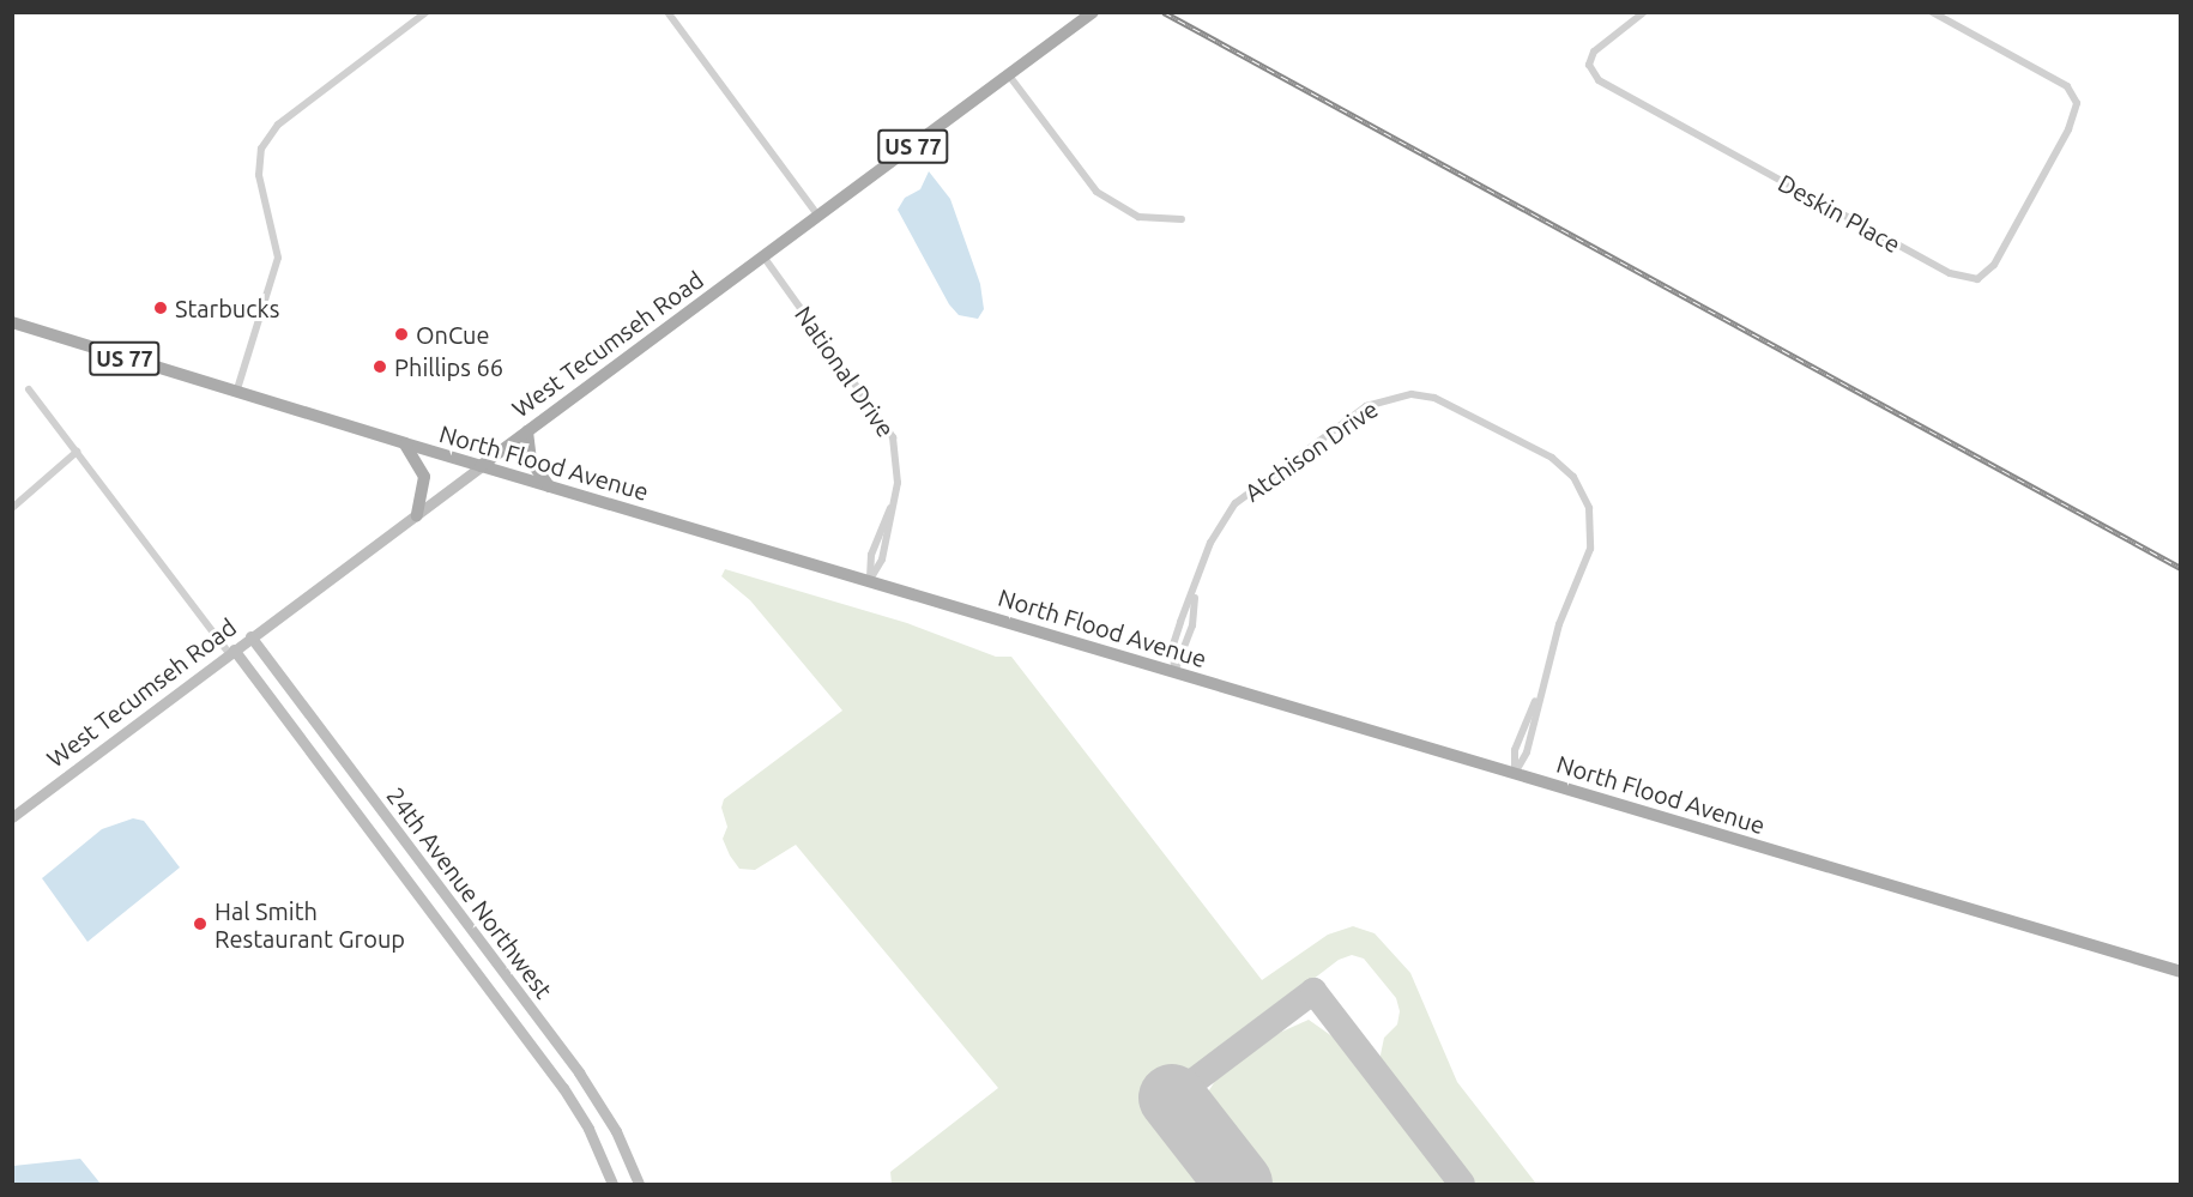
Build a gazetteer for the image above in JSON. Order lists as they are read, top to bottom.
{
  "streets": {
    "main road": [
      "US 77",
      "West Tecumseh Road",
      "North Flood Avenue",
      "24th Avenue Northwest"
    ],
    "street": ["Deskin Place", "National Drive", "Atchison Drive"]
  },
  "crossings": [
    ["West Tecumseh Road", "National Drive"],
    ["West Tecumseh Road", "North Flood Avenue"],
    ["West Tecumseh Road", "24th Avenue Northwest"],
    ["National Drive", "North Flood Avenue"],
    ["Atchison Drive", "North Flood Avenue"]
  ],
  "places": [
    "Starbucks",
    "OnCue",
    "Phillips 66",
    "Hal Smith Restaurant Group"
  ]
}
